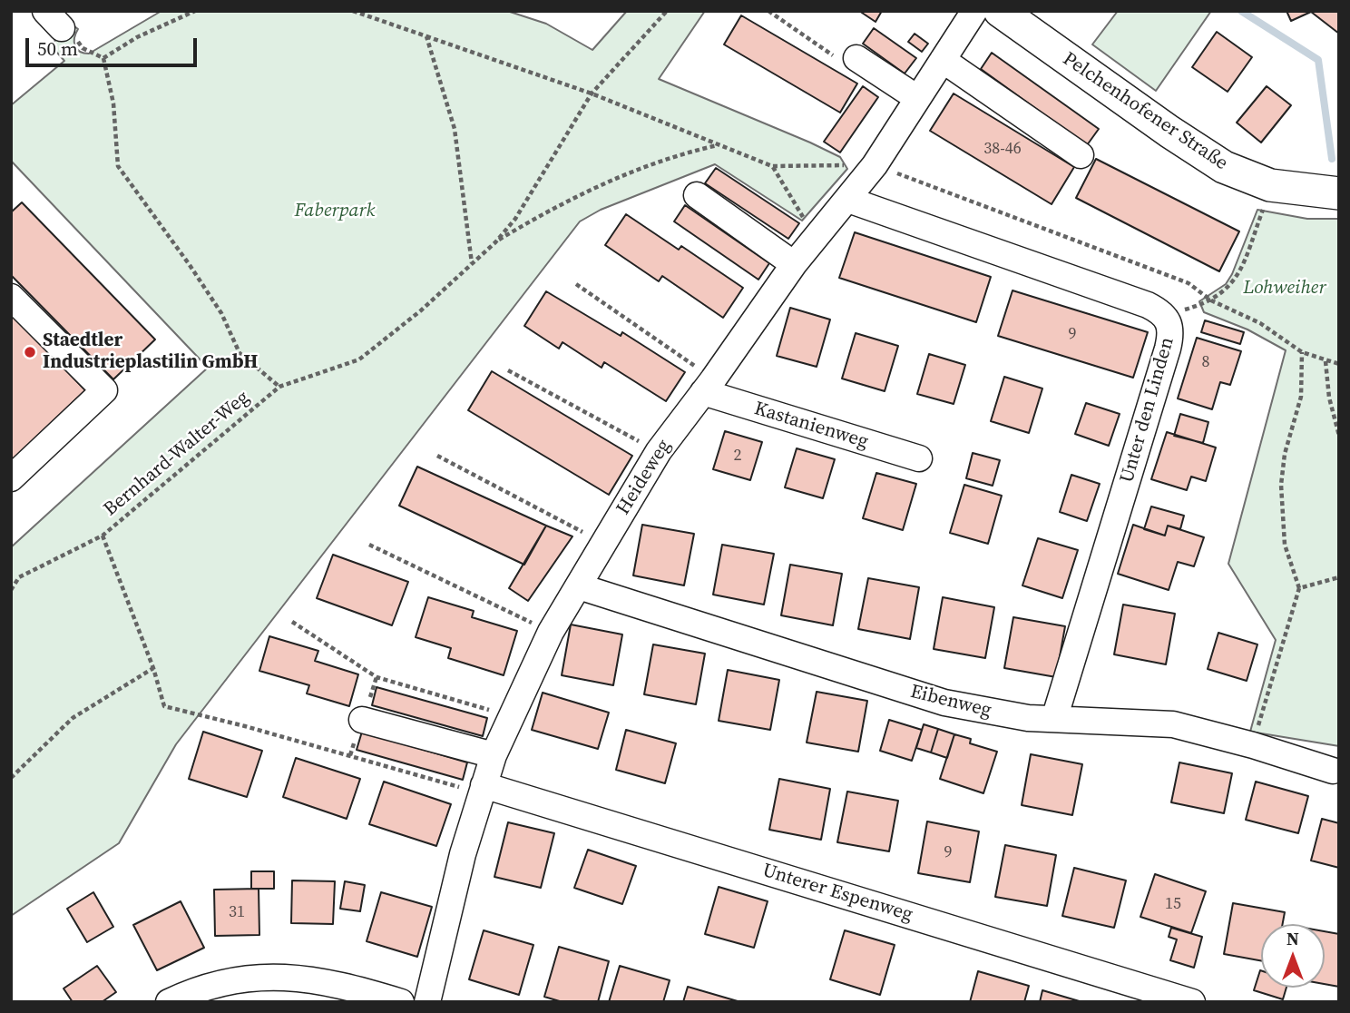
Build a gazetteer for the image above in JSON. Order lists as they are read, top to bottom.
{
  "streets": {
    "main road": ["Pelchenhofener Straße"],
    "street": [
      "Unter den Linden",
      "Kastanienweg",
      "Heideweg",
      "Eibenweg",
      "Unterer Espenweg"
    ],
    "path": ["Bernhard-Walter-Weg"]
  },
  "crossings": [
    ["Unter den Linden", "Heideweg"],
    ["Unter den Linden", "Eibenweg"],
    ["Kastanienweg", "Heideweg"],
    ["Heideweg", "Eibenweg"],
    ["Heideweg", "Unterer Espenweg"]
  ],
  "parks": ["Faberpark", "Lohweiher"],
  "places": ["Staedtler Industrieplastilin GmbH"],
  "house_numbers": [
    "38-46",
    "9",
    "8",
    "2",
    "9",
    "15",
    "31"
  ],
  "scale_bar": "50 m",
  "north": "top"
}
